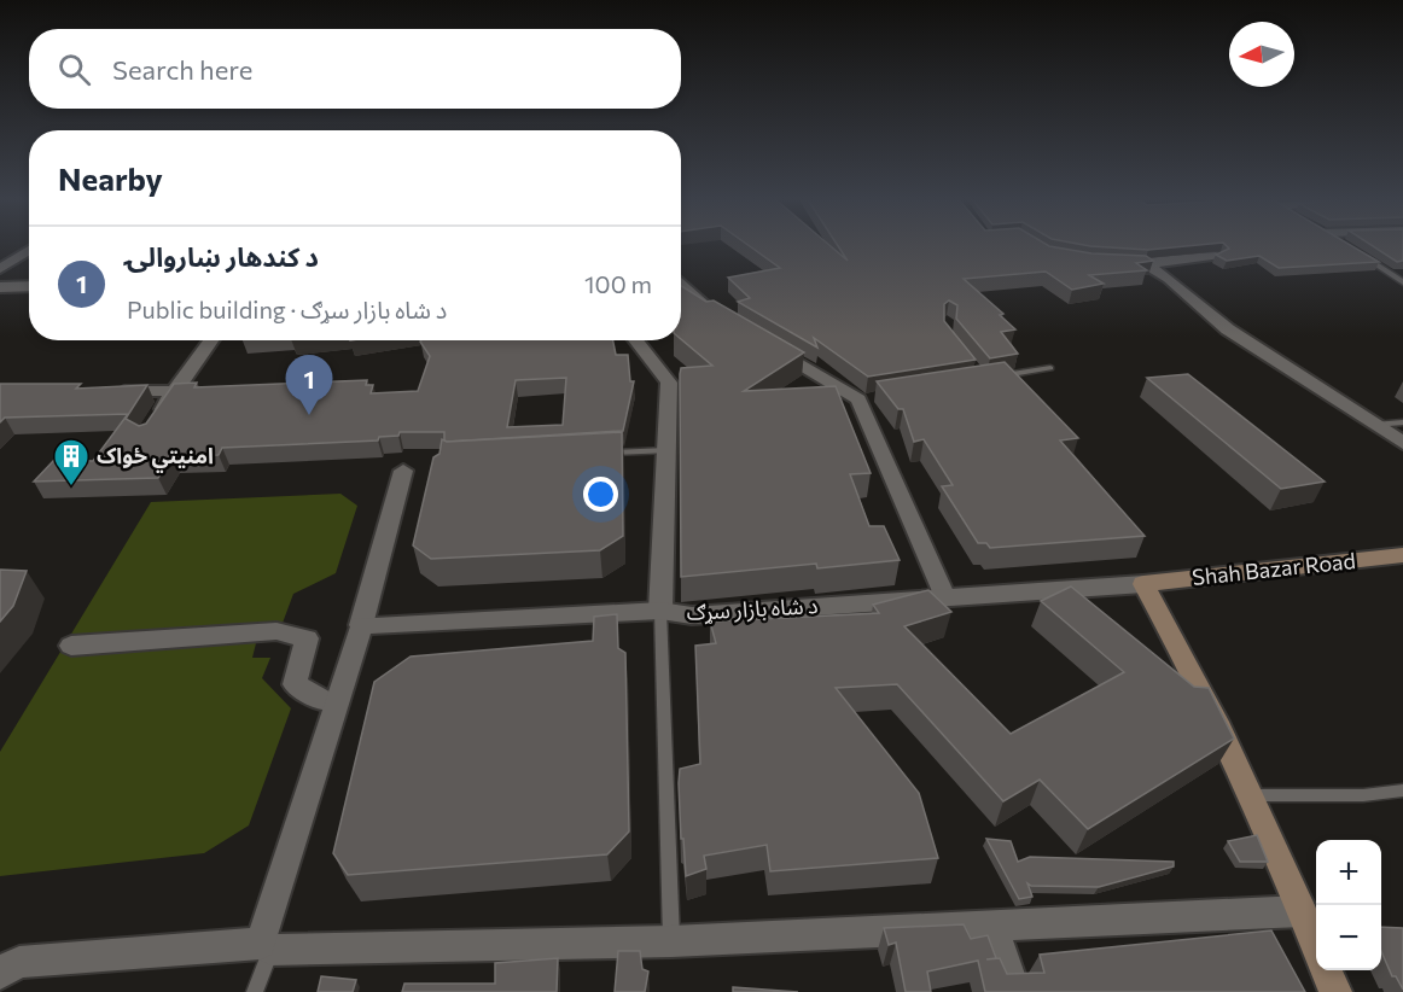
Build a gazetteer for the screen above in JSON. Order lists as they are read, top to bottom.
{
  "streets": {
    "main road": ["Shah Bazar Road"],
    "street": ["د شاه بازار سړګ"]
  },
  "crossings": [
    ["Shah Bazar Road", "د شاه بازار سړګ"]
  ],
  "places": {
    "building": ["امنيتي ځواک"]
  },
  "north": "left",
  "page": {
    "search": "Search here",
    "heading": "Nearby",
    "list": [
      {
        "mark": "1",
        "name": "د کندهار ښاروالۍ",
        "note": "Public building · د شاه بازار سړګ",
        "value": "100 m"
      }
    ],
    "pins": "1",
    "map_buttons": ["+", "−"]
  }
}
